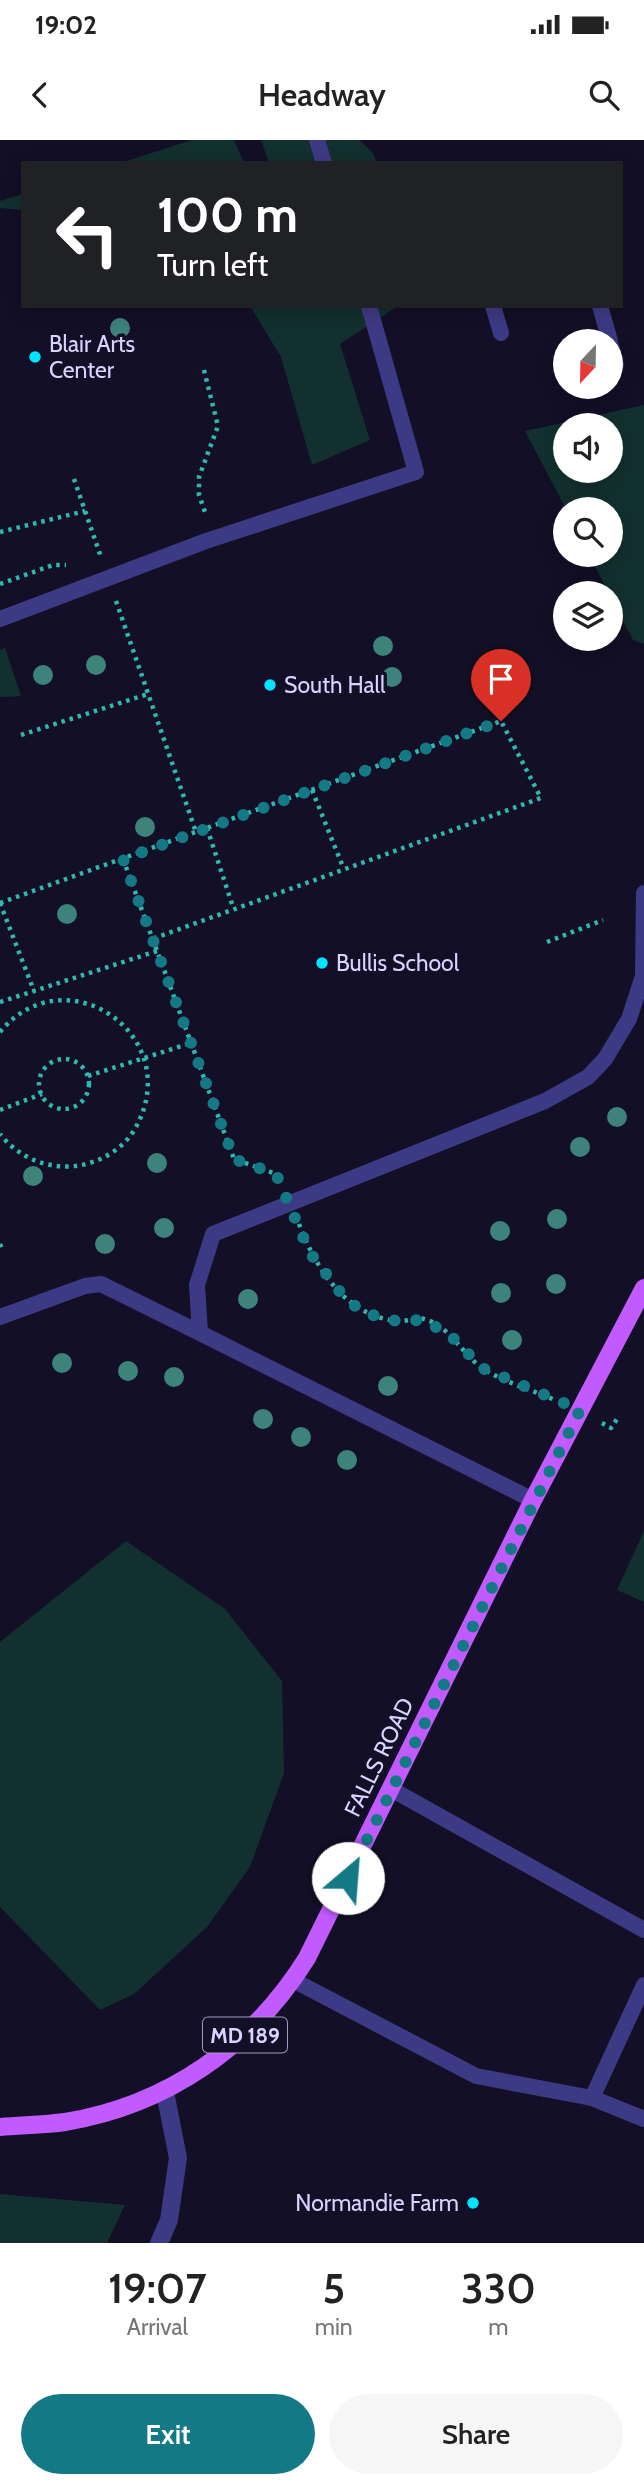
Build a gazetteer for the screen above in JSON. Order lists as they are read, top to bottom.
{
  "streets": {
    "main road": ["FALLS ROAD", "MD 189"]
  },
  "places": [
    "Blair Arts Center",
    "South Hall",
    "Bullis School",
    "Normandie Farm"
  ],
  "north": "bottom",
  "page": {
    "status": "19:02",
    "header": "Headway",
    "turn": ["100 m", "Turn left"],
    "eta": [
      "19:07",
      "Arrival",
      "5",
      "min",
      "330",
      "m"
    ],
    "buttons": ["Exit", "Share"]
  }
}
